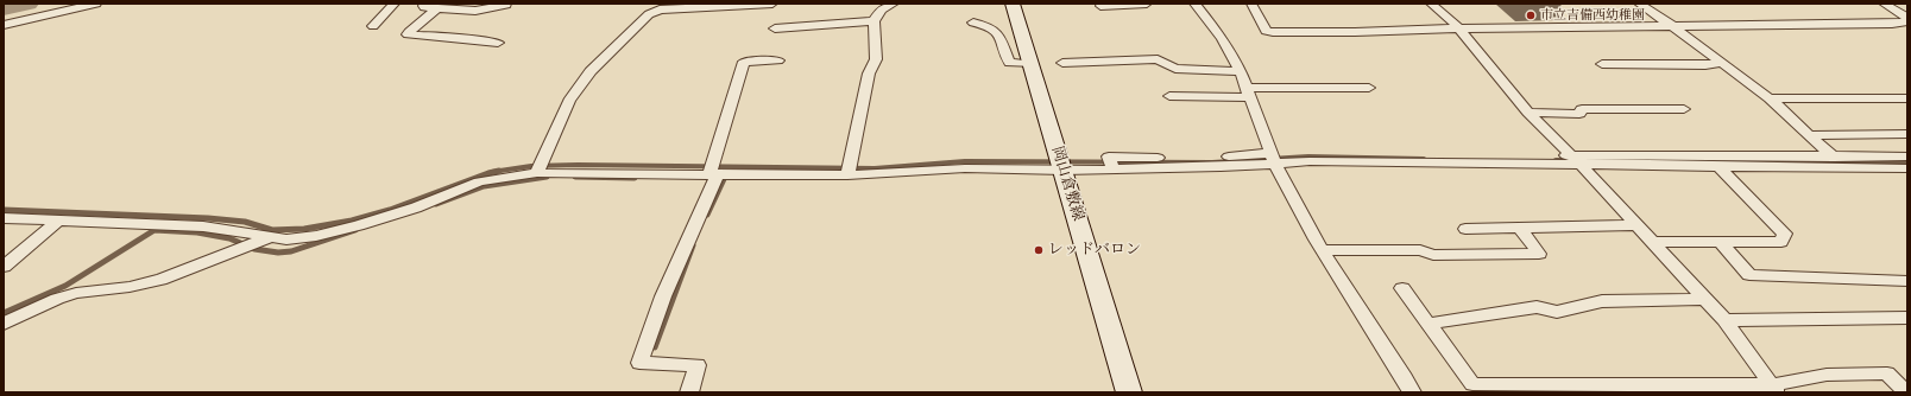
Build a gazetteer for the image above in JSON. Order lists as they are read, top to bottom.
{
  "streets": {
    "main road": ["岡山倉敷線"]
  },
  "places": ["市立吉備西幼稚園", "レッドバロン"]
}
